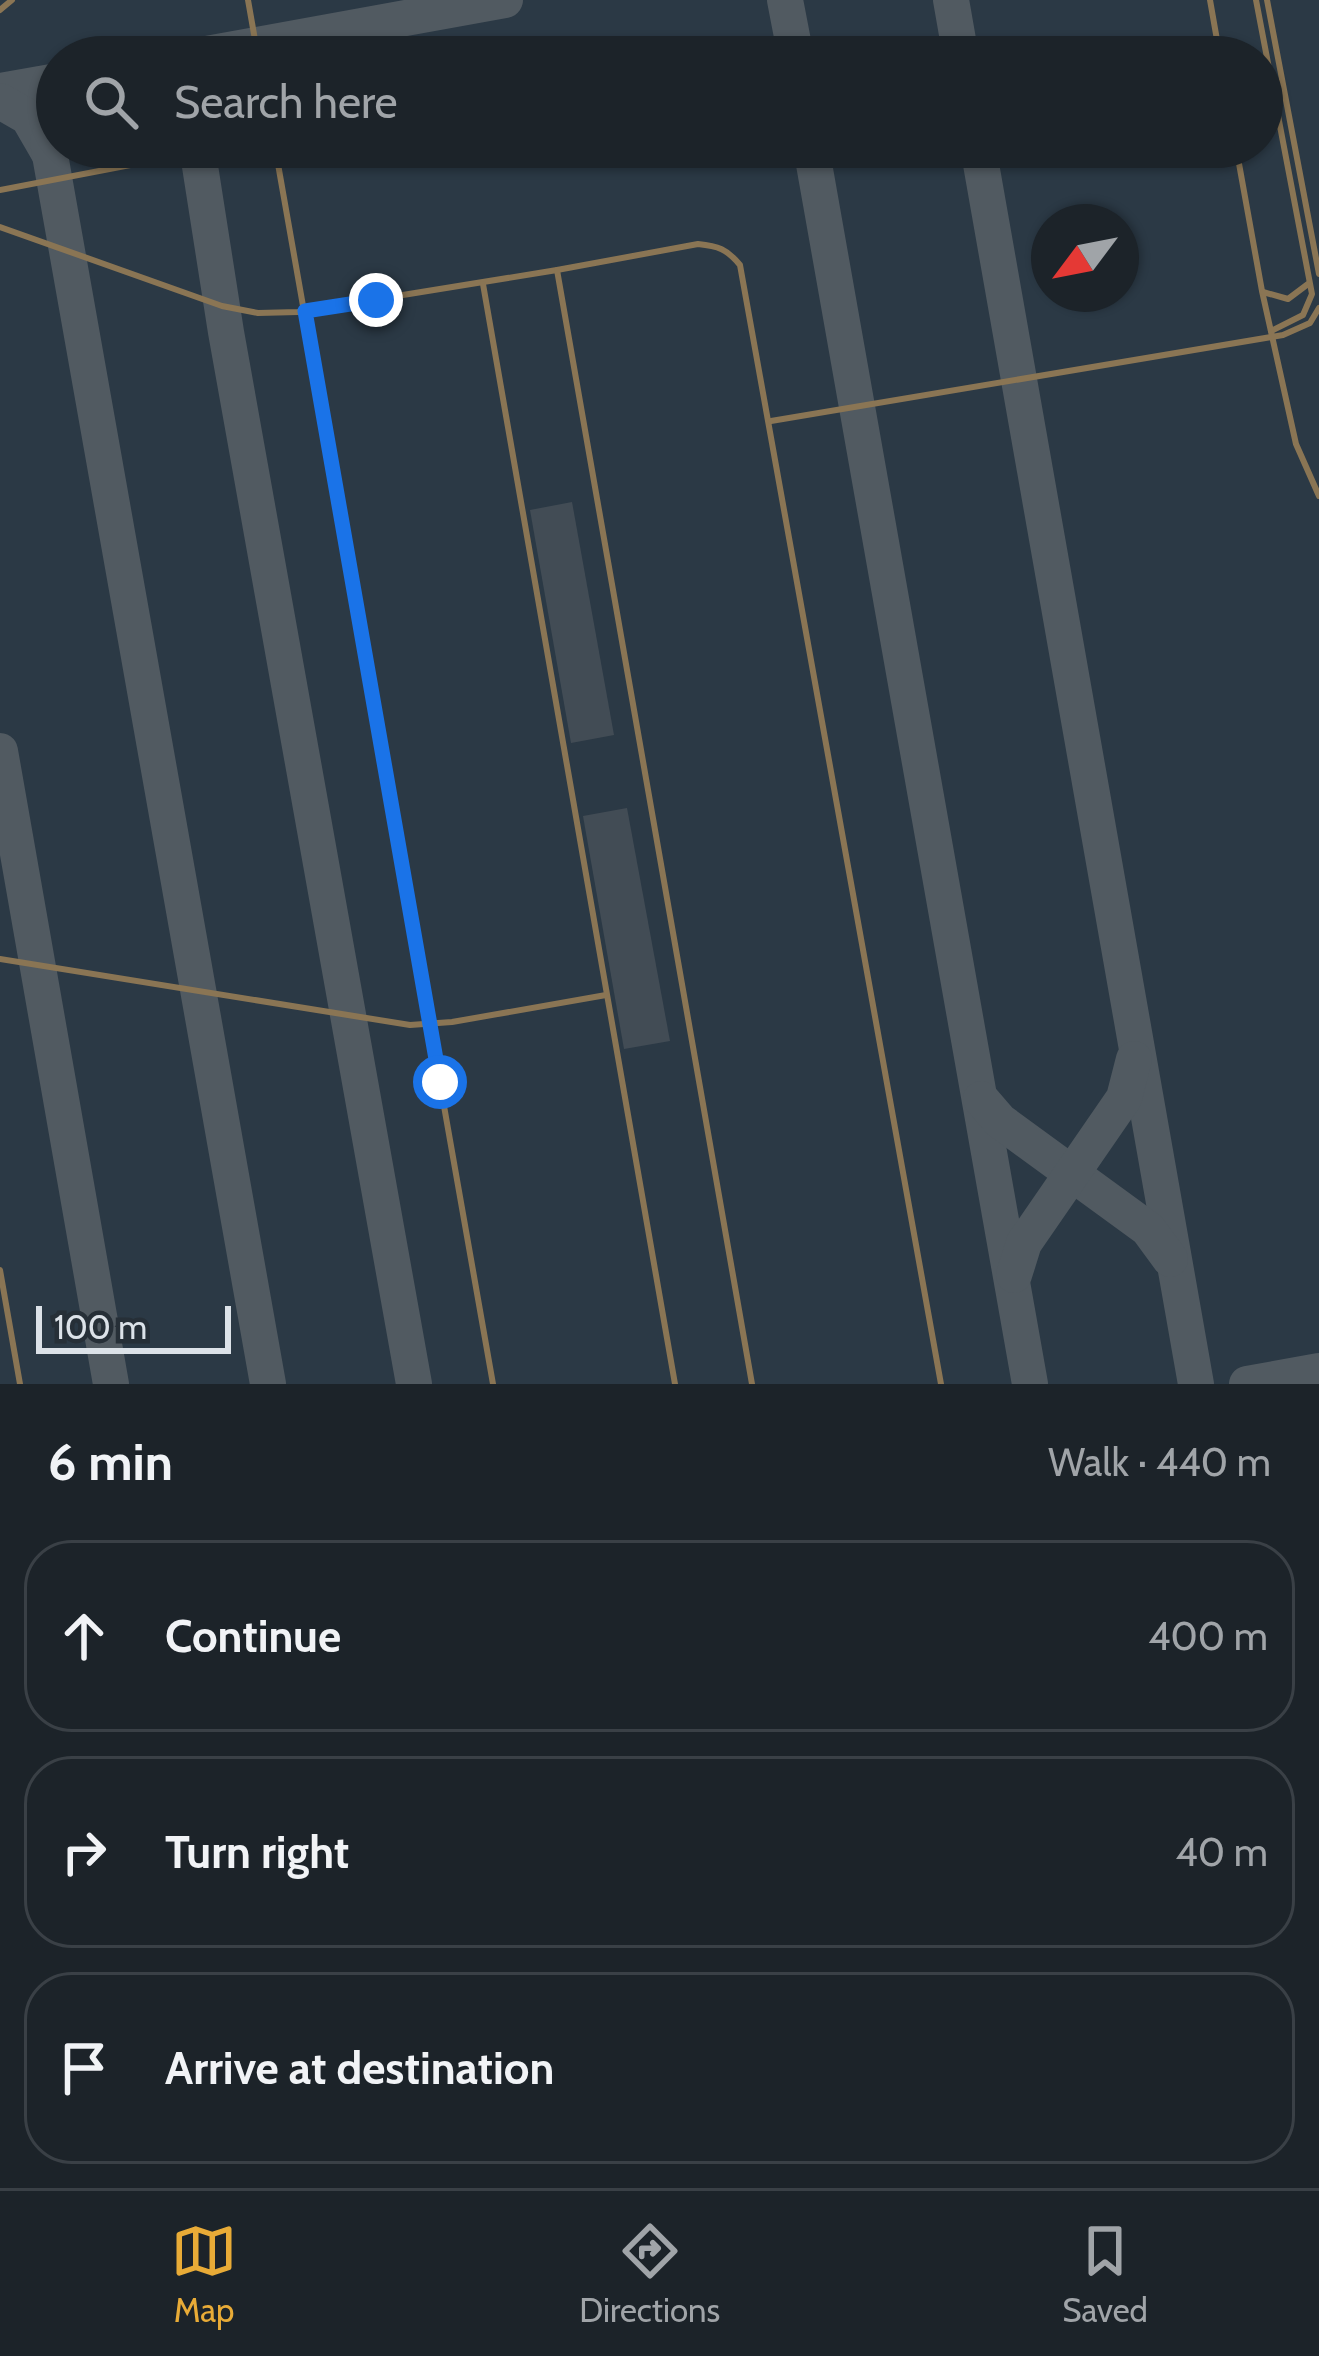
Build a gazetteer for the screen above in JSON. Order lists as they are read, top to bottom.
{
  "scale_bar": "100 m",
  "north": "bottom left",
  "page": {
    "search": "Search here",
    "scale": "100 m",
    "heading": ["6 min", "Walk · 440 m"],
    "list": [
      ["Continue", "400 m"],
      ["Turn right", "40 m"],
      "Arrive at destination"
    ],
    "nav": ["Map", "Directions", "Saved"]
  }
}
